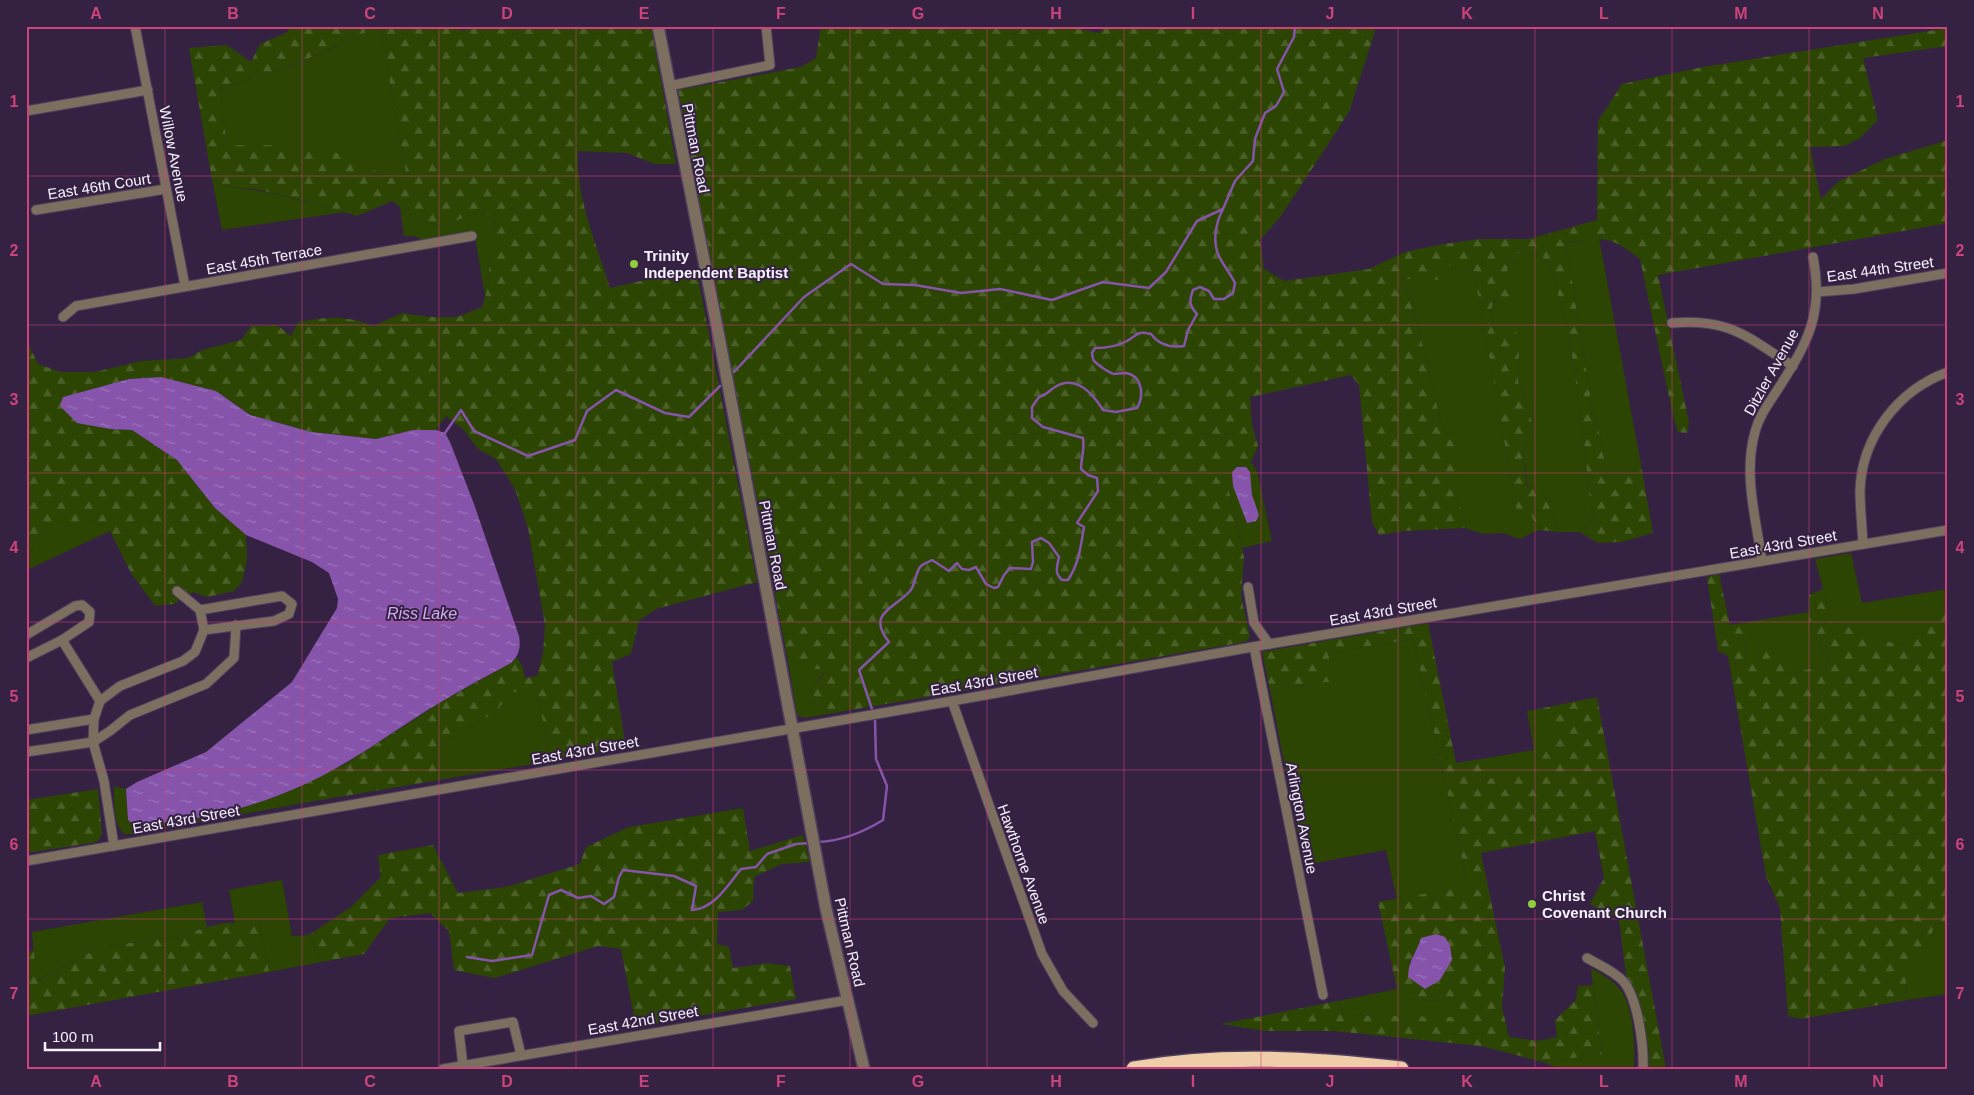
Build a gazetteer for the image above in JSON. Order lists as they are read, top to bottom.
{
  "streets": {
    "street": [
      "Pittman Road",
      "Willow Avenue",
      "East 46th Court",
      "East 45th Terrace",
      "East 44th Street",
      "Ditzler Avenue",
      "East 43rd Street",
      "Arlington Avenue",
      "Hawthorne Avenue",
      "East 42nd Street"
    ]
  },
  "crossings": [
    ["Pittman Road", "East 43rd Street"],
    ["Pittman Road", "East 42nd Street"],
    ["Willow Avenue", "East 46th Court"],
    ["Willow Avenue", "East 45th Terrace"],
    ["East 44th Street", "Ditzler Avenue"],
    ["Ditzler Avenue", "East 43rd Street"],
    ["East 43rd Street", "Arlington Avenue"],
    ["East 43rd Street", "Hawthorne Avenue"]
  ],
  "water": ["Riss Lake"],
  "places": ["Trinity Independent Baptist", "Christ Covenant Church"],
  "scale_bar": "100 m",
  "grid": {
    "columns": [
      "A",
      "B",
      "C",
      "D",
      "E",
      "F",
      "G",
      "H",
      "I",
      "J",
      "K",
      "L",
      "M",
      "N"
    ],
    "rows": [
      "1",
      "2",
      "3",
      "4",
      "5",
      "6",
      "7"
    ]
  }
}
